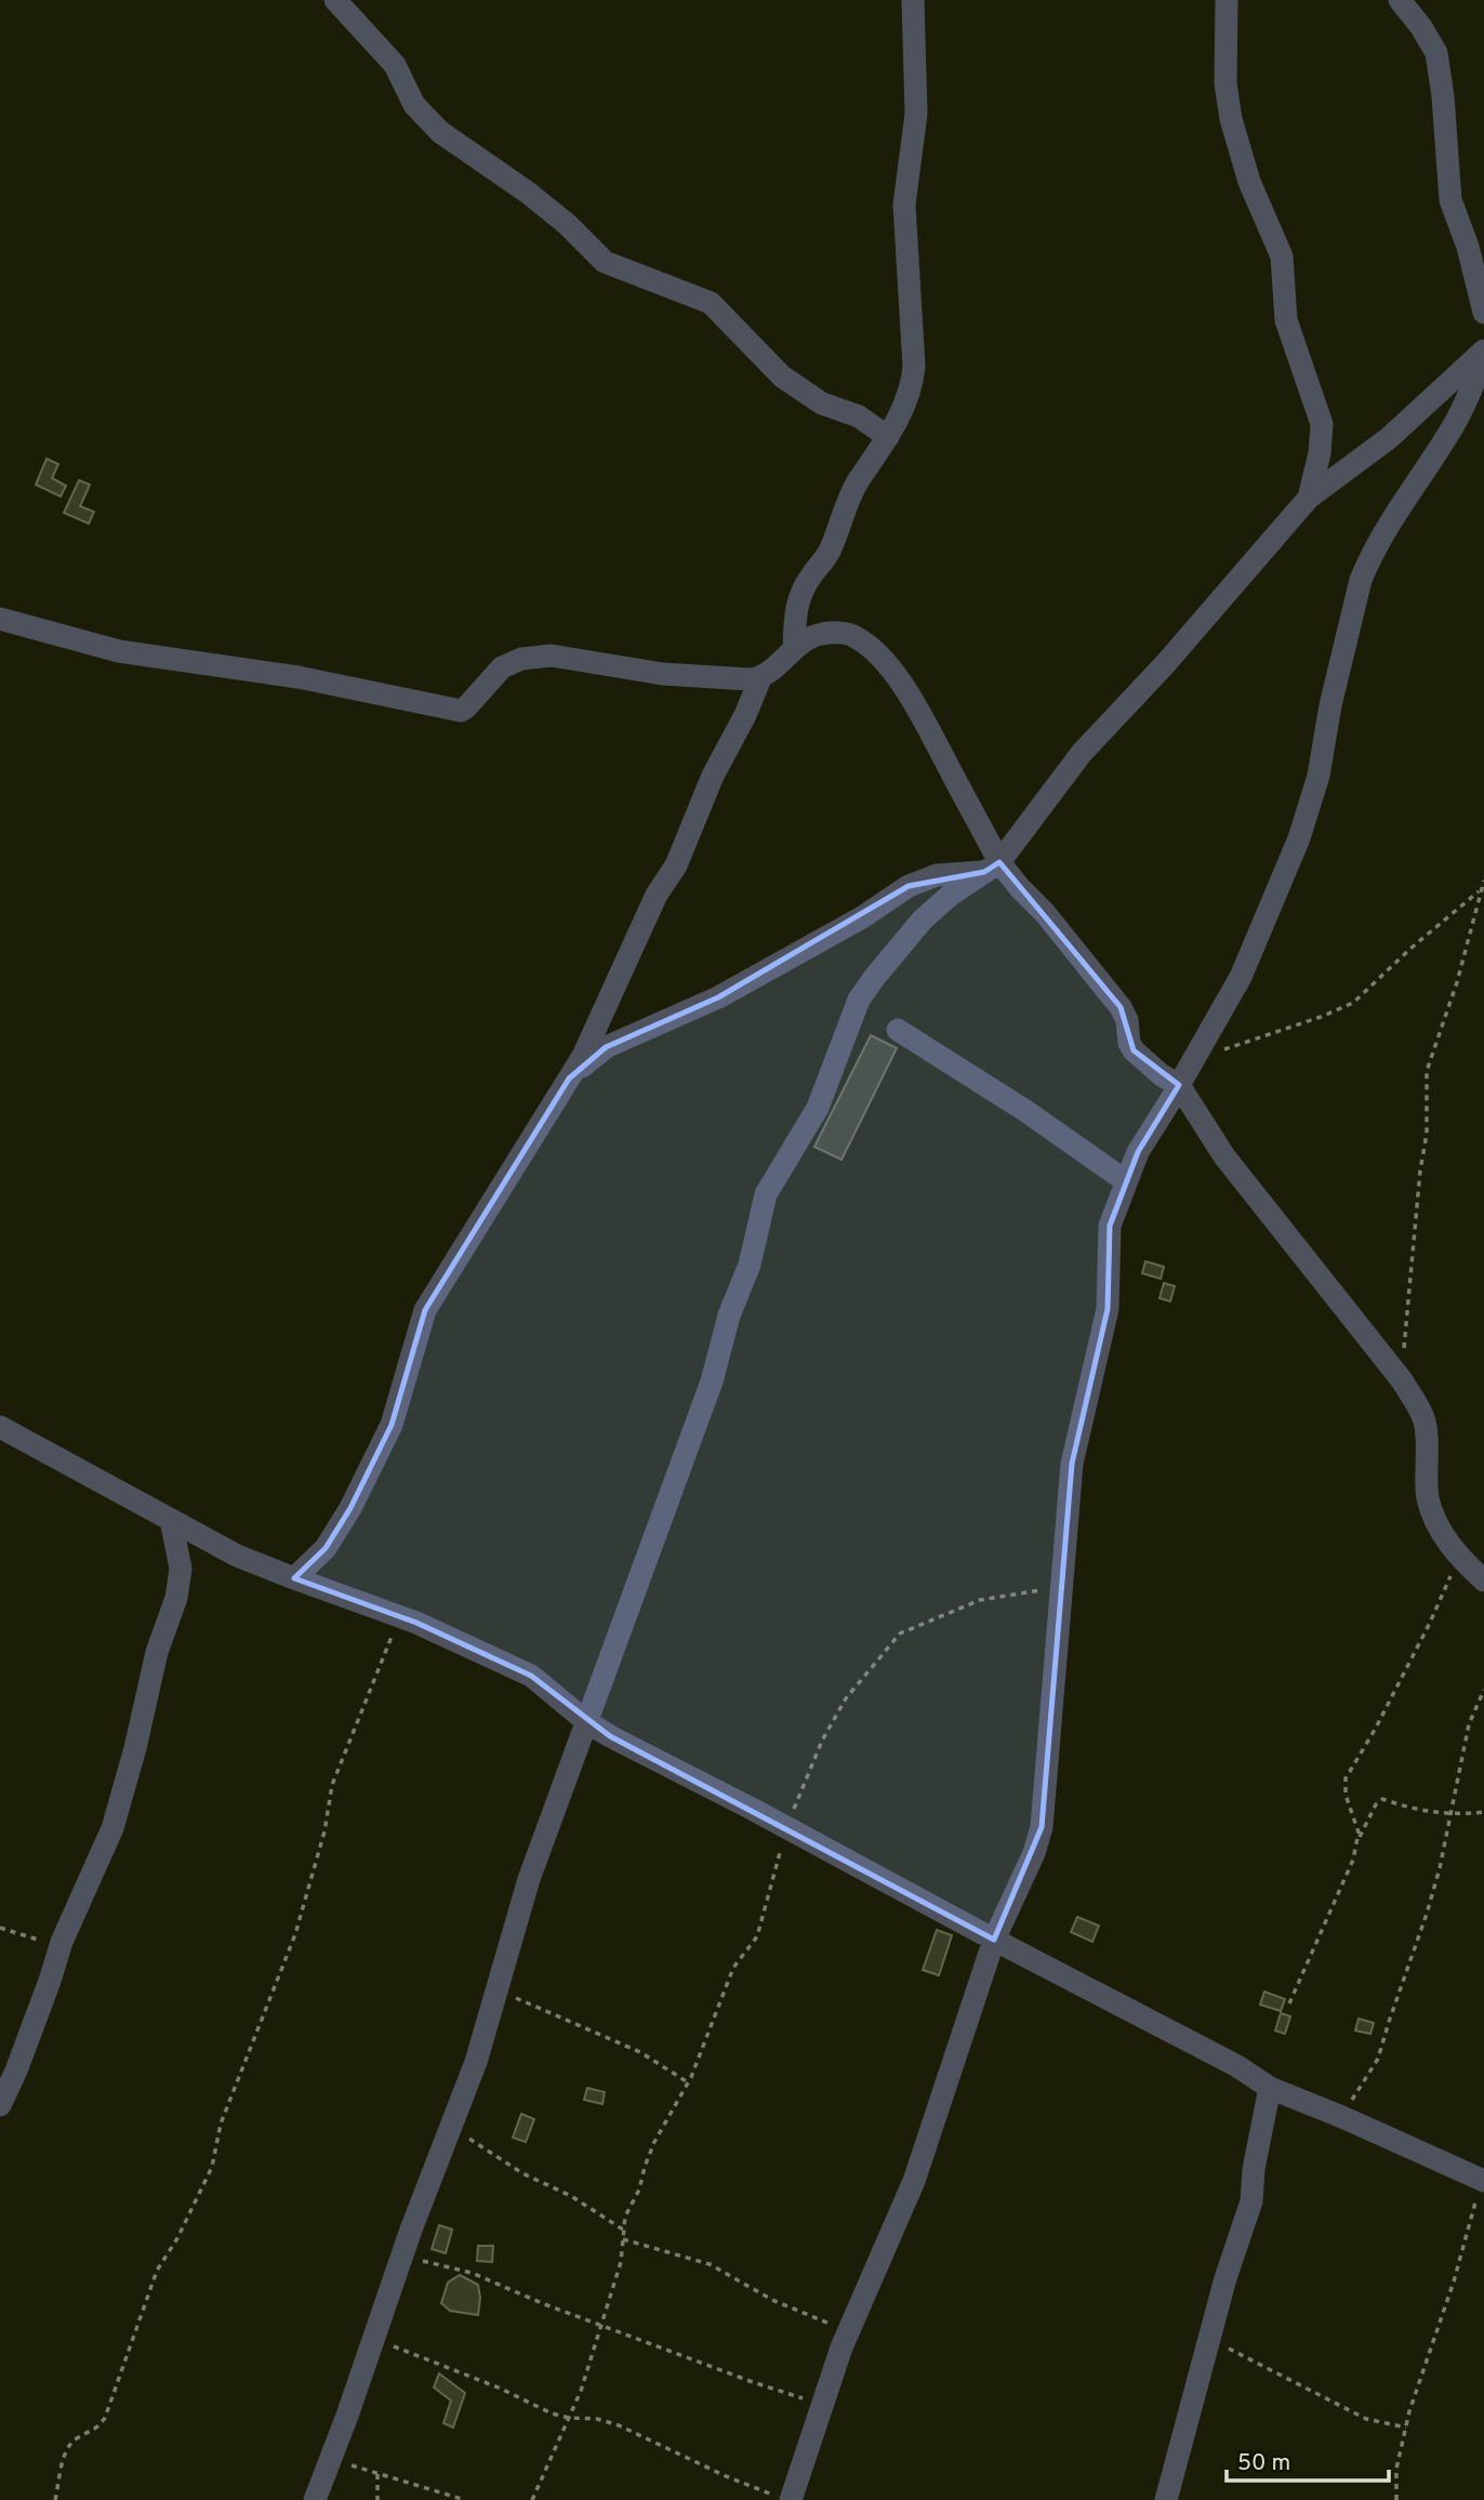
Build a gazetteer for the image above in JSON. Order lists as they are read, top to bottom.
{
  "scale_bar": "50 m"
}
